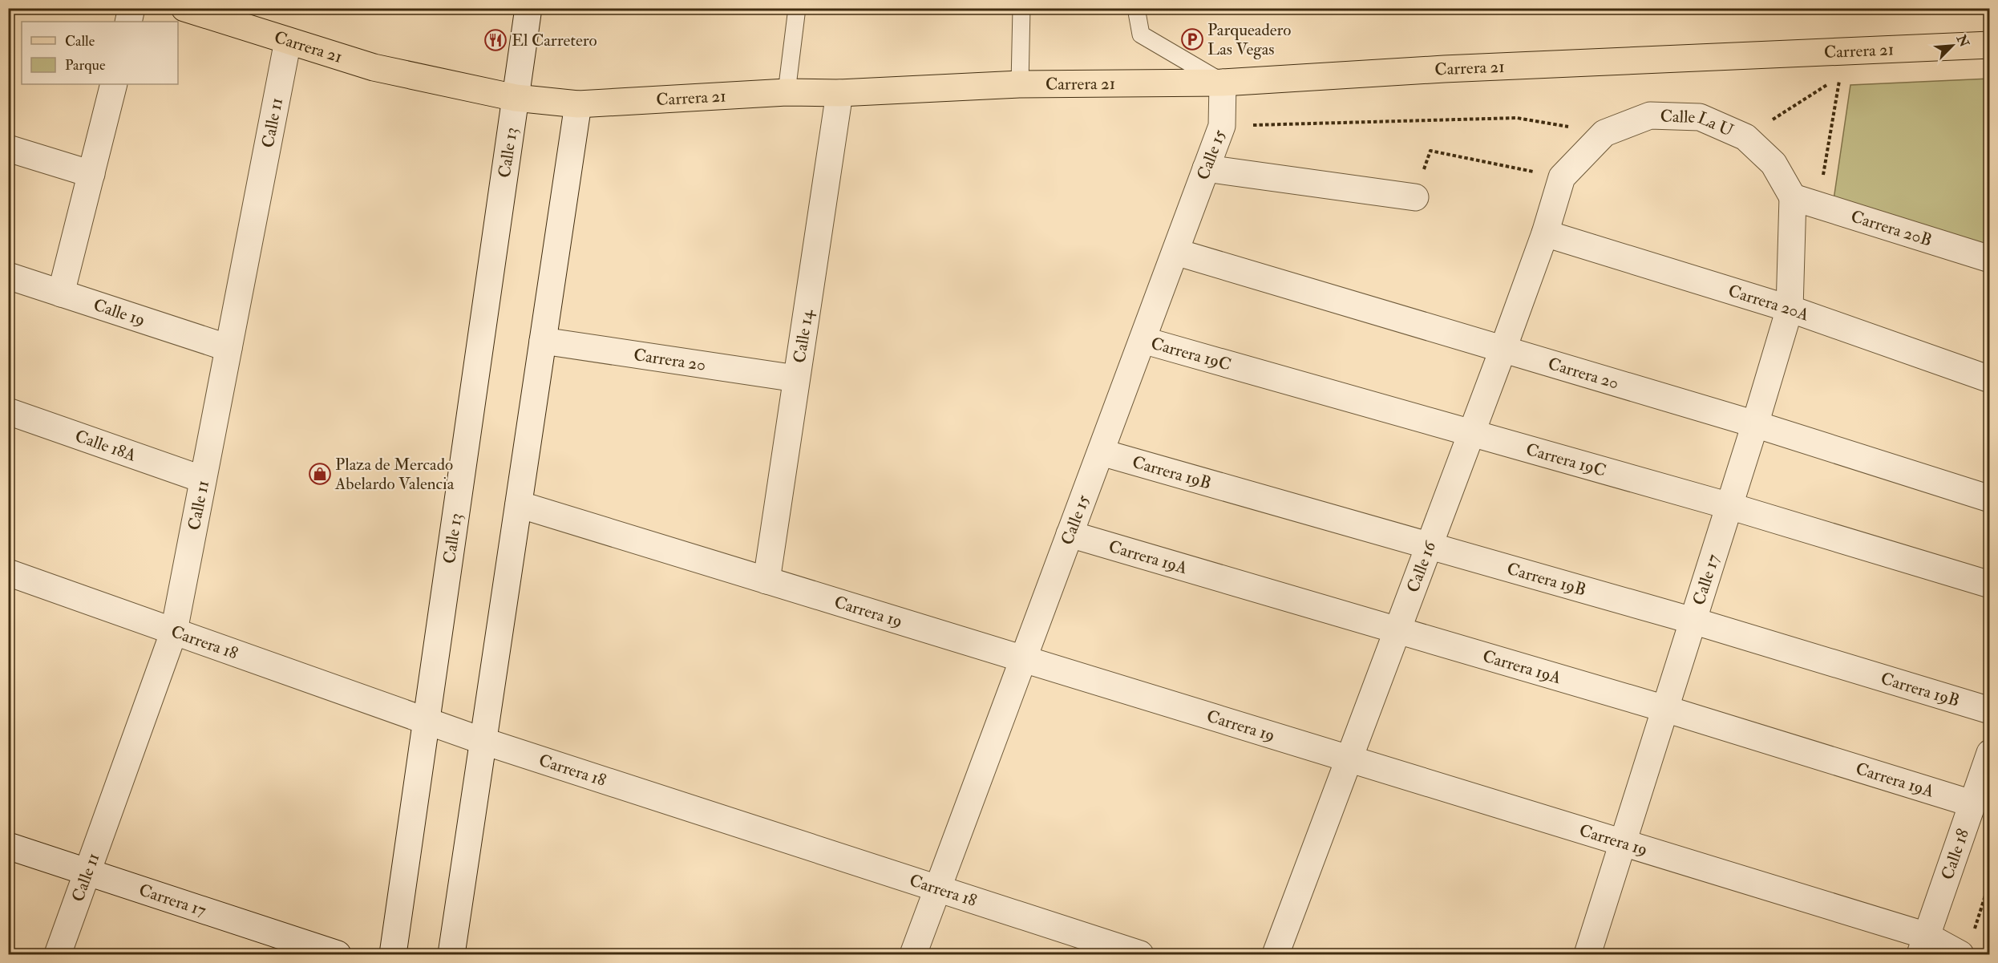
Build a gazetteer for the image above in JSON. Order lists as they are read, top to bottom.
{
  "streets": {
    "main road": ["Carrera 21"],
    "street": [
      "Calle 11",
      "Calle La U",
      "Calle 13",
      "Calle 15",
      "Carrera 20B",
      "Carrera 20A",
      "Calle 19",
      "Calle 14",
      "Carrera 19C",
      "Carrera 20",
      "Calle 18A",
      "Carrera 19B",
      "Carrera 19A",
      "Calle 16",
      "Calle 17",
      "Carrera 19",
      "Carrera 18",
      "Calle 18",
      "Carrera 17"
    ]
  },
  "crossings": [
    ["Carrera 21", "Calle 11"],
    ["Carrera 21", "Calle 13"],
    ["Carrera 21", "Calle 15"],
    ["Carrera 21", "Calle 14"],
    ["Calle 11", "Calle 19"],
    ["Calle 11", "Calle 18A"],
    ["Calle 11", "Carrera 18"],
    ["Calle 11", "Carrera 17"],
    ["Calle La U", "Carrera 20B"],
    ["Calle La U", "Calle 16"],
    ["Calle La U", "Calle 17"],
    ["Calle 13", "Carrera 18"],
    ["Calle 15", "Carrera 19C"],
    ["Calle 15", "Carrera 20"],
    ["Calle 15", "Carrera 19B"],
    ["Calle 15", "Carrera 19A"],
    ["Calle 15", "Carrera 19"],
    ["Calle 15", "Carrera 18"],
    ["Carrera 20B", "Calle 17"],
    ["Carrera 20A", "Calle 16"],
    ["Carrera 20A", "Calle 17"],
    ["Calle 14", "Carrera 20"],
    ["Calle 14", "Carrera 19"],
    ["Carrera 19C", "Calle 16"],
    ["Carrera 19C", "Calle 17"],
    ["Carrera 20", "Calle 16"],
    ["Carrera 20", "Calle 17"],
    ["Carrera 19B", "Calle 16"],
    ["Carrera 19B", "Calle 17"],
    ["Carrera 19A", "Calle 16"],
    ["Carrera 19A", "Calle 17"],
    ["Carrera 19A", "Calle 18"],
    ["Calle 16", "Carrera 19"],
    ["Calle 17", "Carrera 19"],
    ["Carrera 19", "Calle 18"]
  ],
  "places": {
    "parking": ["Parqueadero Las Vegas"],
    "restaurant": ["El Carretero"],
    "shop": ["Plaza de Mercado Abelardo Valencia"]
  },
  "legend": ["Calle", "Parque"],
  "north": "top right"
}
